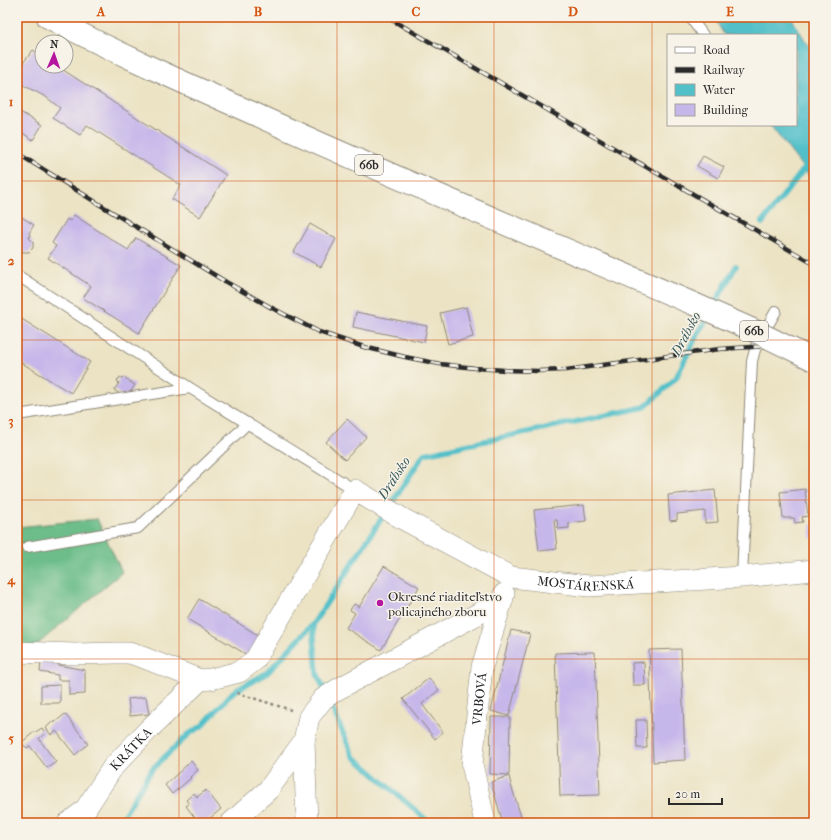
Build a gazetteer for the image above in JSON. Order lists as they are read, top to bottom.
{
  "streets": {
    "main road": ["66b"],
    "street": ["MOSTÁRENSKÁ", "VRBOVÁ", "KRÁTKA"]
  },
  "crossings": [
    ["MOSTÁRENSKÁ", "VRBOVÁ"]
  ],
  "water": ["Drábsko"],
  "places": ["Okresné riaditeľstvo policajného zboru"],
  "legend": [
    "Road",
    "Railway",
    "Water",
    "Building"
  ],
  "scale_bar": "20 m",
  "north": "top",
  "grid": {
    "columns": [
      "A",
      "B",
      "C",
      "D",
      "E"
    ],
    "rows": [
      "1",
      "2",
      "3",
      "4",
      "5"
    ]
  }
}
